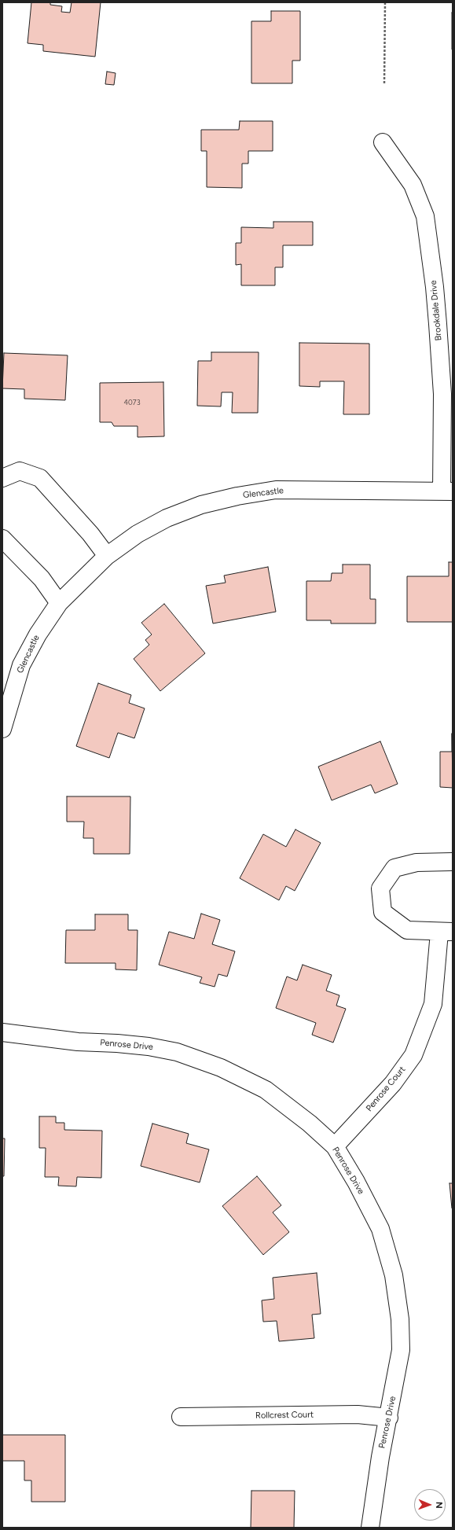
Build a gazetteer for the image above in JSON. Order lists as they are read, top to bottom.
{
  "streets": {
    "street": [
      "Brookdale Drive",
      "Glencastle",
      "Penrose Drive",
      "Penrose Court",
      "Rollcrest Court"
    ]
  },
  "crossings": [
    ["Brookdale Drive", "Glencastle"],
    ["Penrose Drive", "Penrose Court"],
    ["Penrose Drive", "Rollcrest Court"]
  ],
  "house_numbers": ["4073"],
  "north": "right"
}
